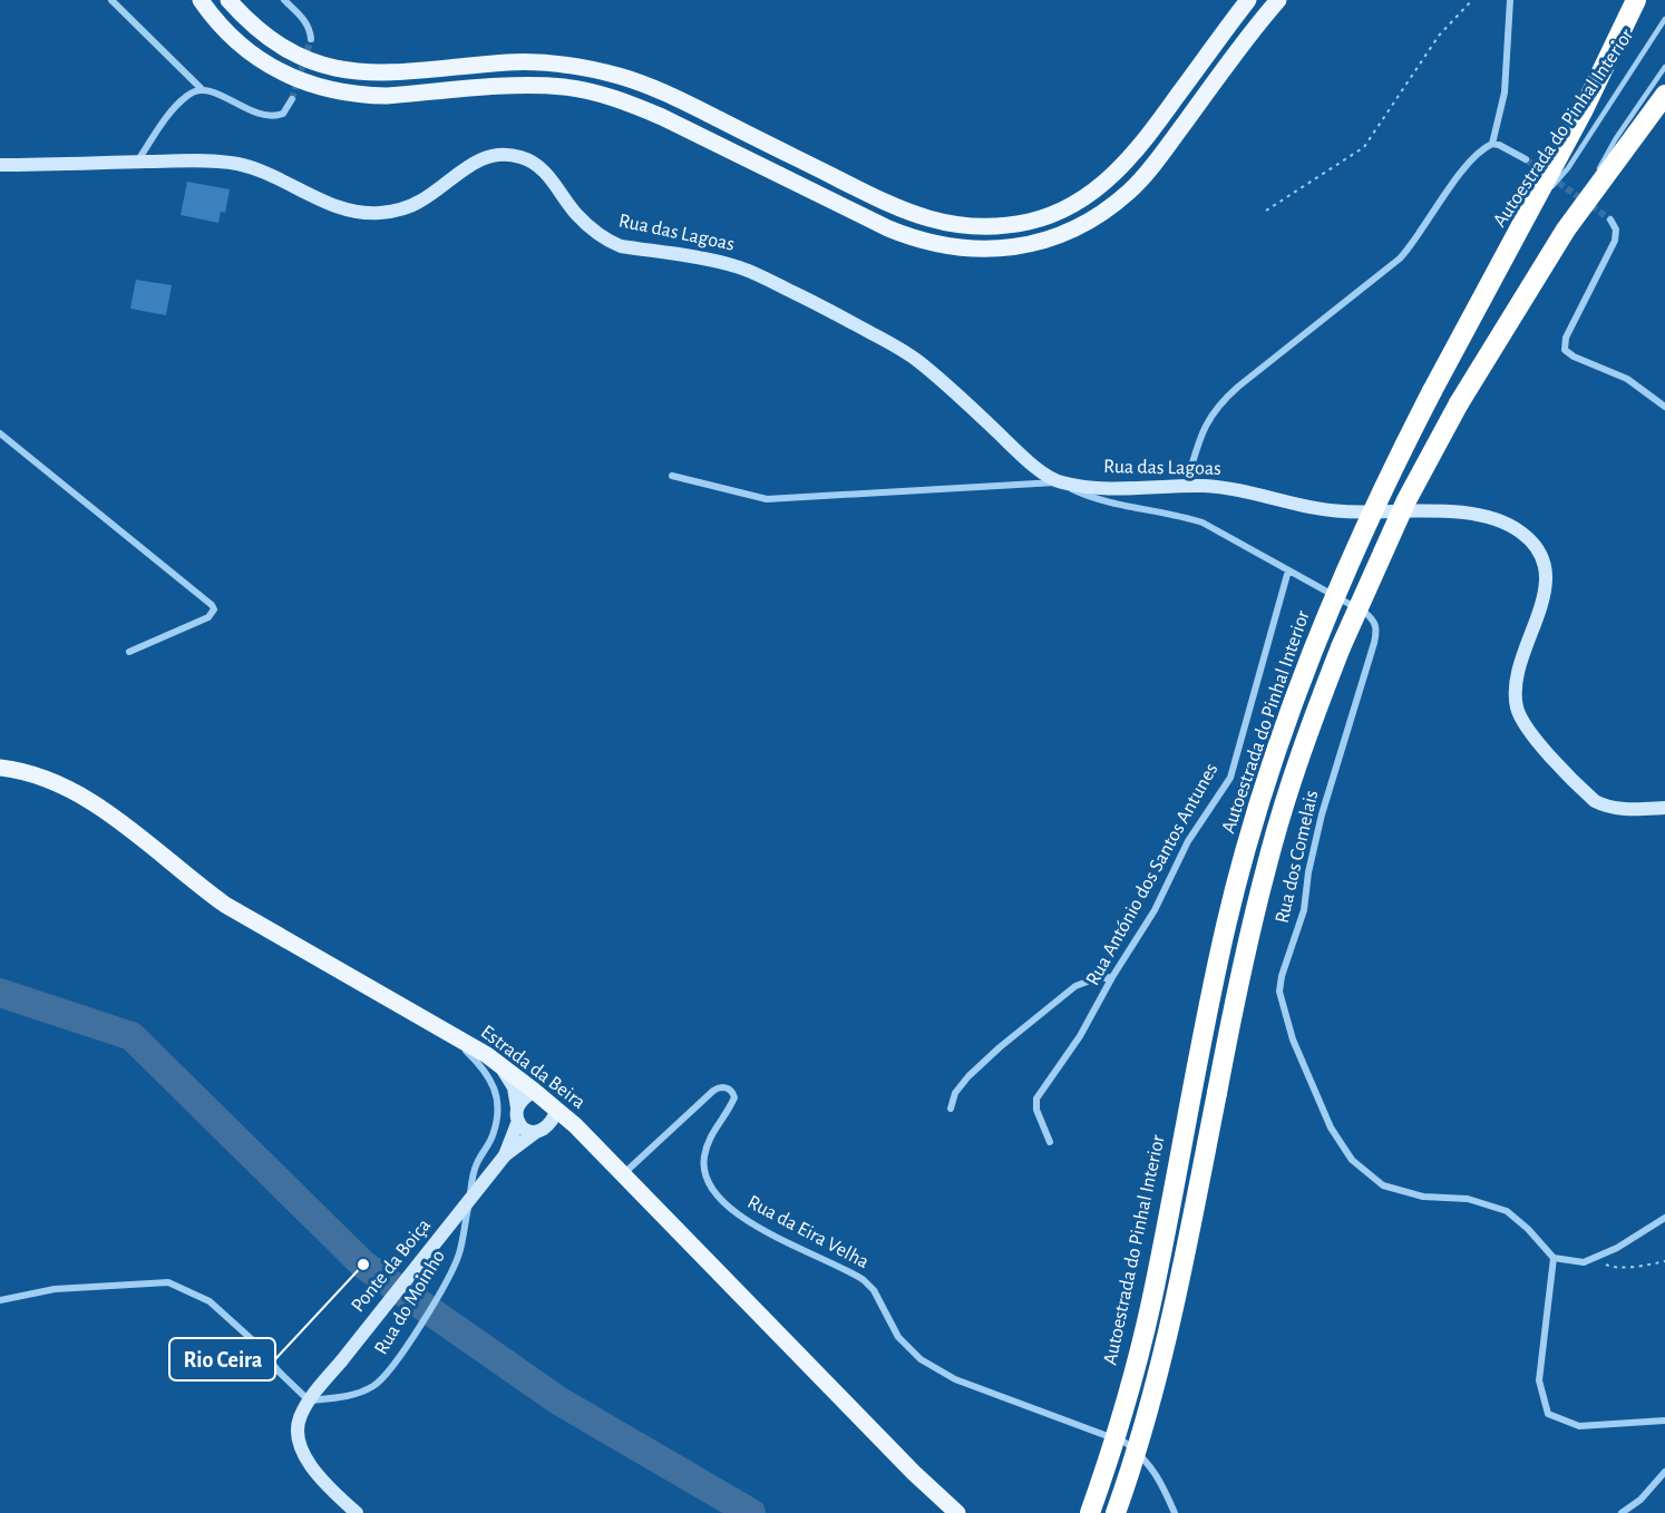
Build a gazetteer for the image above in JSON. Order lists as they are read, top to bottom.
{
  "streets": {
    "highway": ["Autoestrada do Pinhal Interior"],
    "main road": ["Estrada da Beira"],
    "street": [
      "Rua das Lagoas",
      "Rua dos Comelais",
      "Rua António dos Santos Antunes",
      "Rua da Eira Velha",
      "Ponte da Boiça",
      "Rua do Moinho"
    ]
  },
  "crossings": [
    ["Rua das Lagoas", "Rua dos Comelais"],
    ["Rua dos Comelais", "Rua António dos Santos Antunes"],
    ["Estrada da Beira", "Rua da Eira Velha"],
    ["Estrada da Beira", "Ponte da Boiça"],
    ["Estrada da Beira", "Rua do Moinho"],
    ["Ponte da Boiça", "Rua do Moinho"]
  ],
  "places": ["Rio Ceira"]
}
